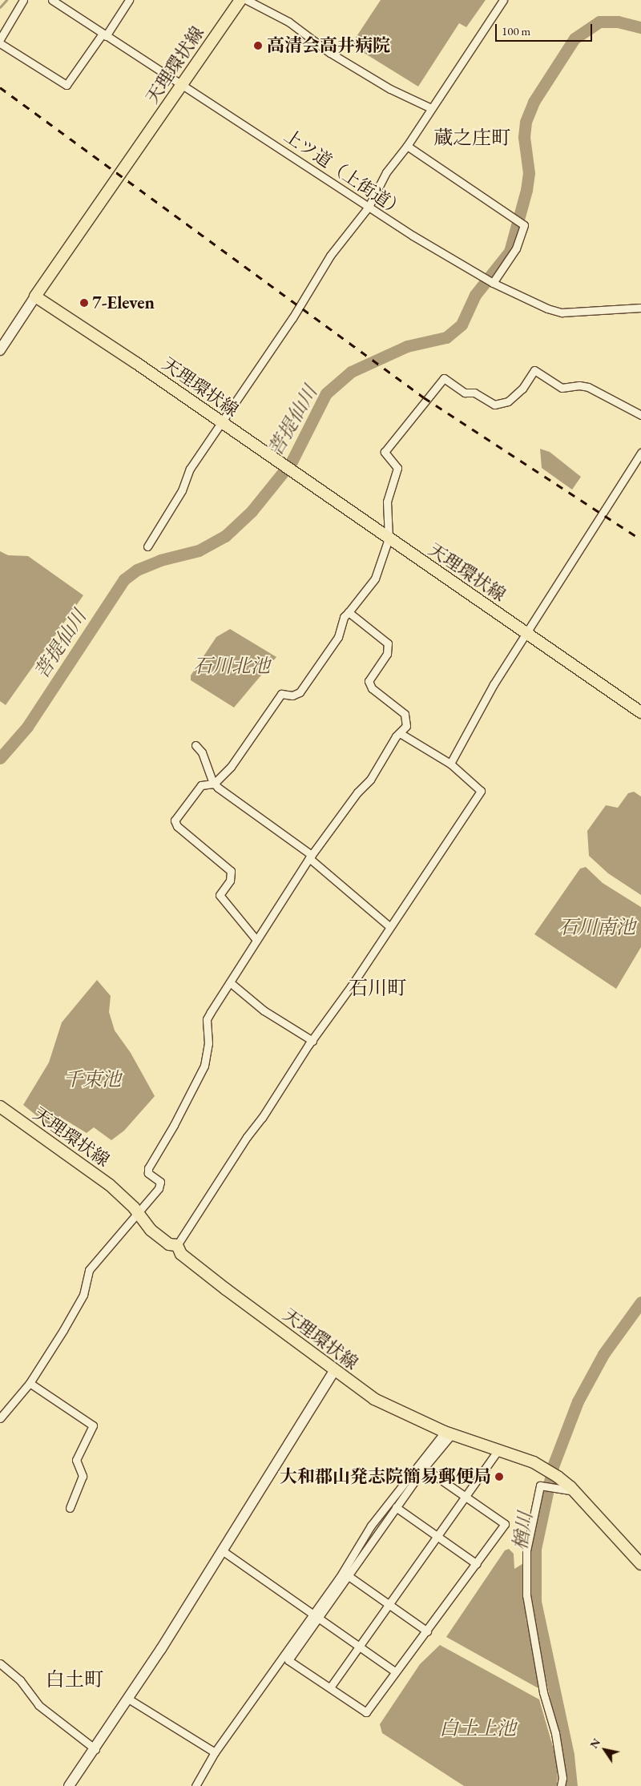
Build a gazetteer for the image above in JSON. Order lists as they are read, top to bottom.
{
  "streets": {
    "main road": ["天理環状線"],
    "street": ["上ツ道（上街道）"]
  },
  "crossings": [
    ["天理環状線", "上ツ道（上街道）"]
  ],
  "districts": ["蔵之庄町", "石川町", "白土町"],
  "water": [
    "菩提仙川",
    "石川北池",
    "石川南池",
    "千束池",
    "楢川",
    "白土上池"
  ],
  "places": ["高清会高井病院", "7-Eleven", "大和郡山発志院簡易郵便局"],
  "scale_bar": "100 m",
  "north": "top left"
}
